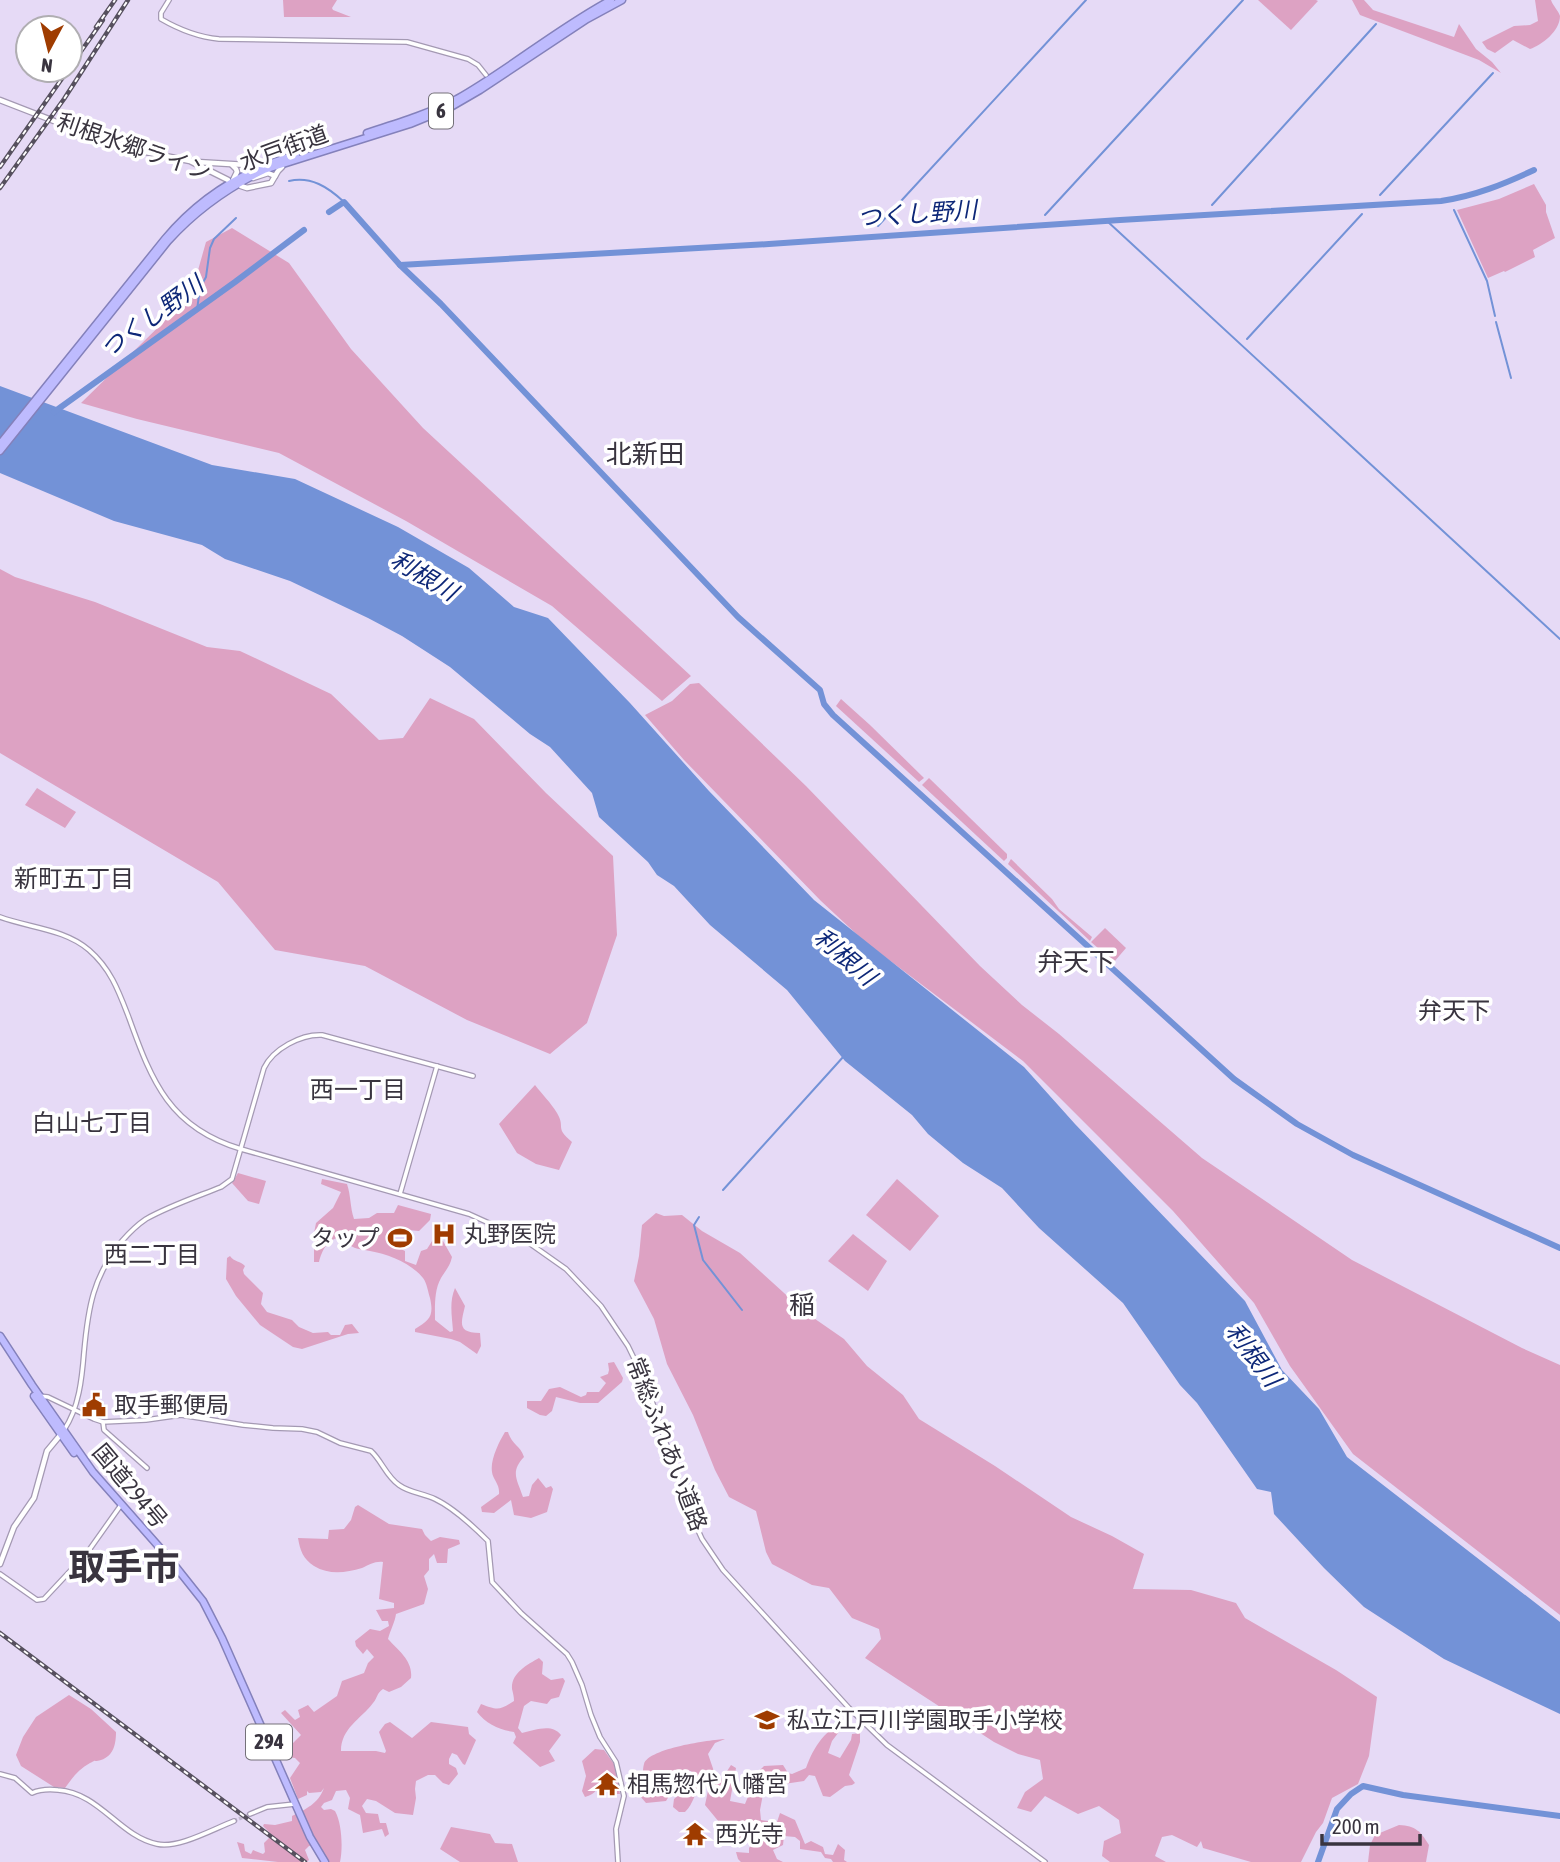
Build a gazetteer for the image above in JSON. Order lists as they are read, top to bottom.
{
  "streets": {
    "highway": [
      "6",
      "水戸街道",
      "国道294号",
      "294"
    ],
    "main road": ["利根水郷ライン"],
    "street": ["常総ふれあい道路"]
  },
  "crossings": [
    ["利根水郷ライン", "水戸街道"]
  ],
  "districts": [
    "北新田",
    "新町五丁目",
    "弁天下",
    "弁天下",
    "西一丁目",
    "白山七丁目",
    "西二丁目",
    "稲",
    "取手市"
  ],
  "water": ["つくし野川", "利根川"],
  "places": {
    "hospital": ["丸野医院"],
    "sports": ["タップ"],
    "public building": ["取手郵便局"],
    "school or university": ["私立江戸川学園取手小学校"],
    "temple": ["相馬惣代八幡宮", "西光寺"]
  },
  "scale_bar": "200 m",
  "north": "bottom"
}
